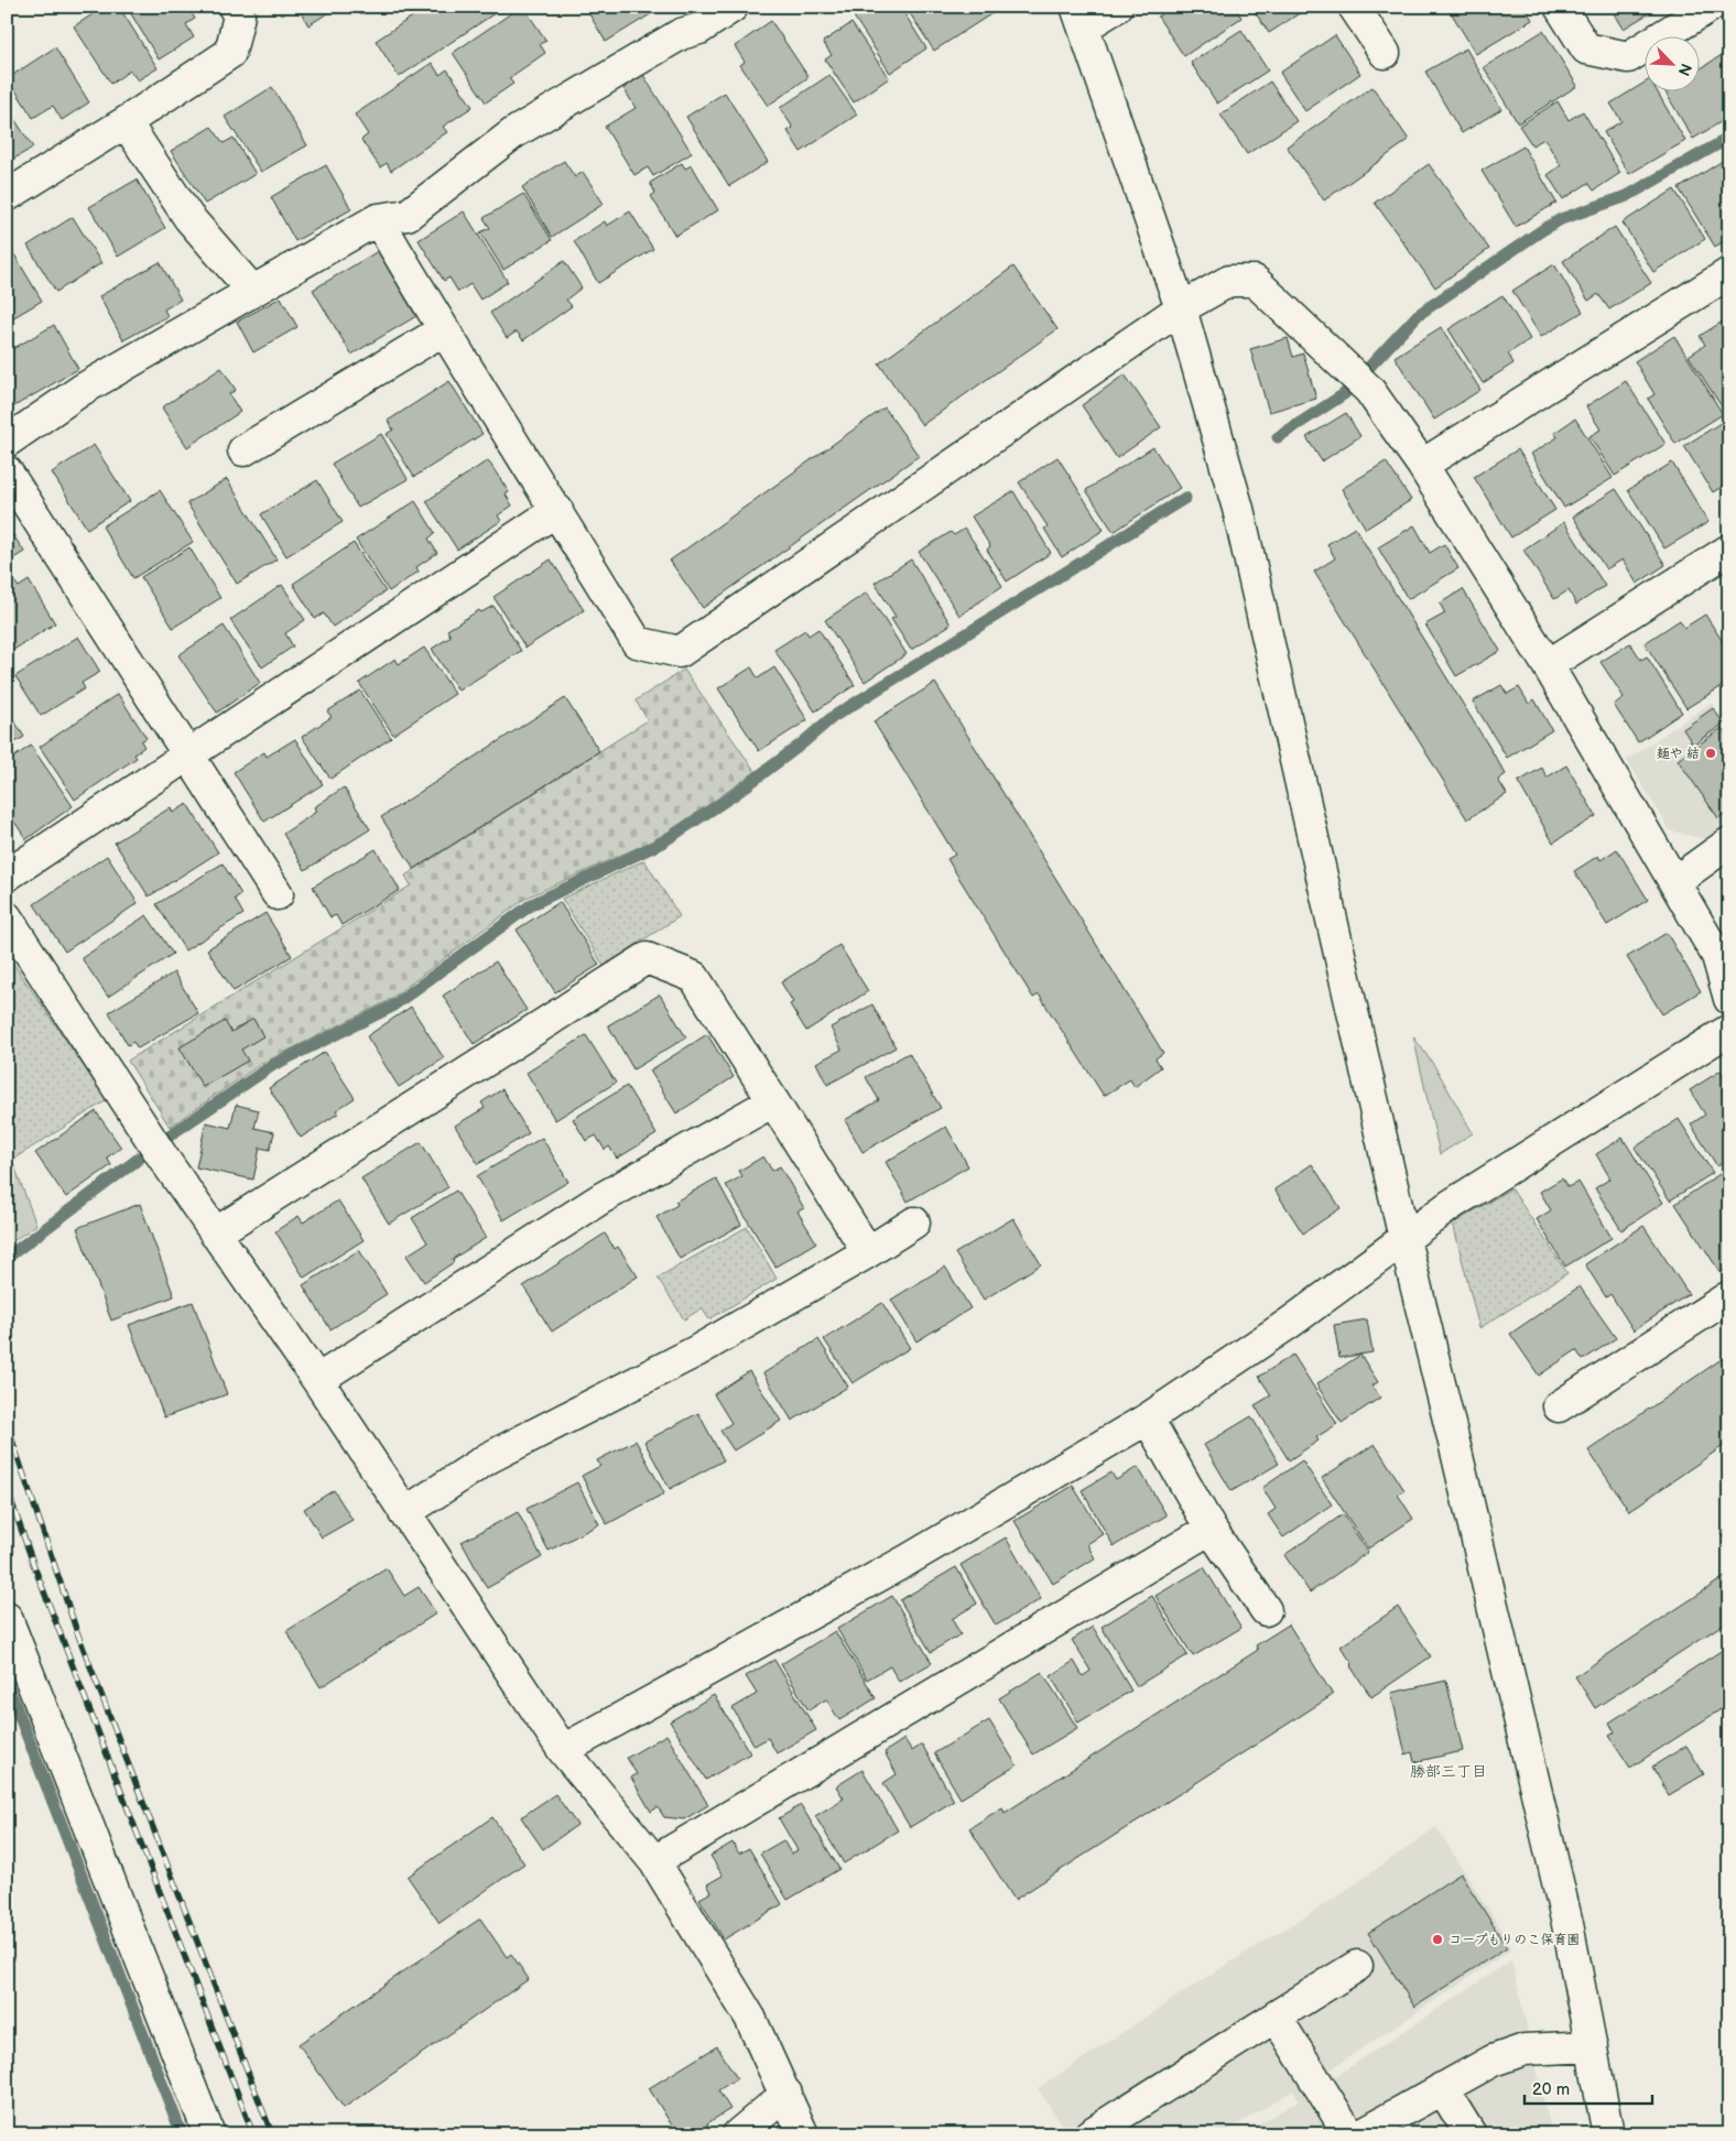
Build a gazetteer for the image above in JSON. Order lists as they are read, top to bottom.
{
  "districts": ["勝部三丁目"],
  "places": ["麺や 結", "コープもりのこ保育園"],
  "scale_bar": "20 m",
  "north": "bottom right"
}
